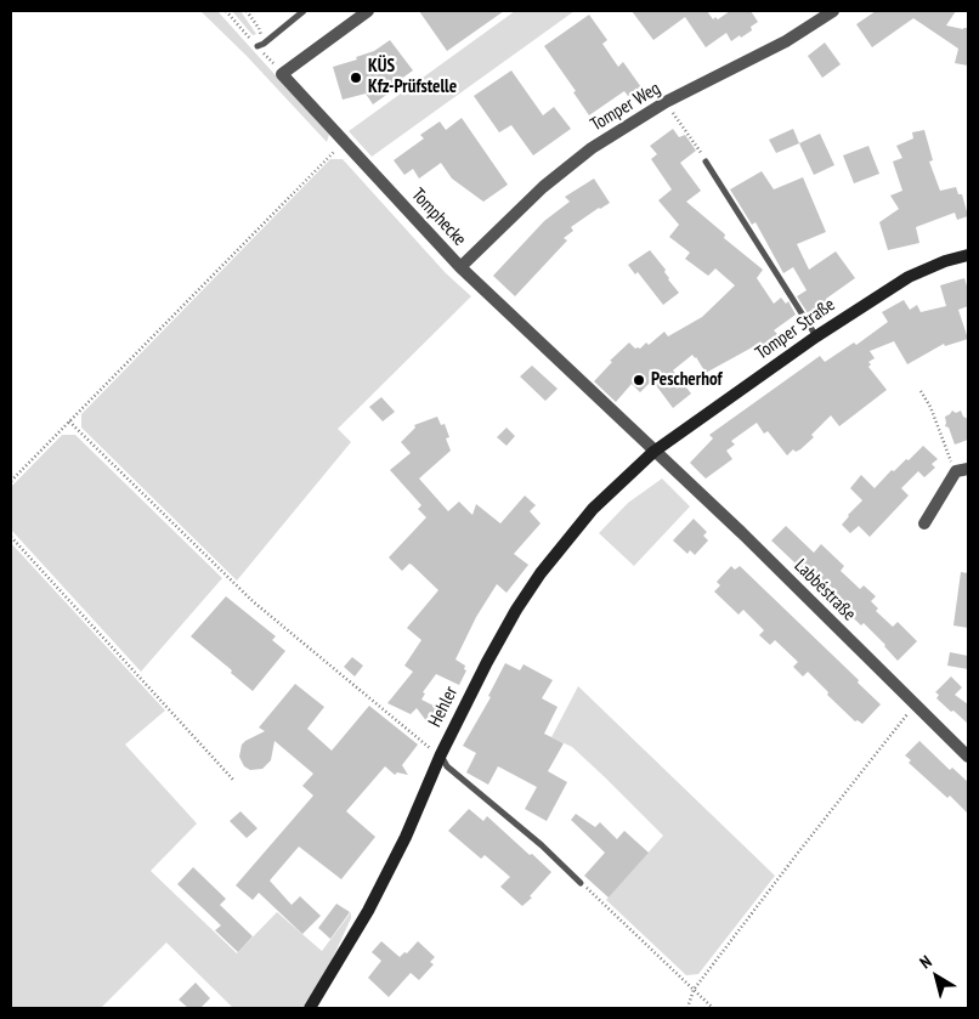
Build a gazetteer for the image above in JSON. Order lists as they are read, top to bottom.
{
  "streets": {
    "main road": ["Tomper Straße", "Hehler"],
    "street": ["Tomper Weg", "Tomphecke", "Labbéstraße"]
  },
  "crossings": [
    ["Tomper Weg", "Tomphecke"],
    ["Tomphecke", "Tomper Straße"],
    ["Tomphecke", "Labbéstraße"],
    ["Tomphecke", "Hehler"],
    ["Tomper Straße", "Labbéstraße"],
    ["Tomper Straße", "Hehler"],
    ["Labbéstraße", "Hehler"]
  ],
  "places": ["KÜS Kfz-Prüfstelle", "Pescherhof"],
  "north": "top left"
}
